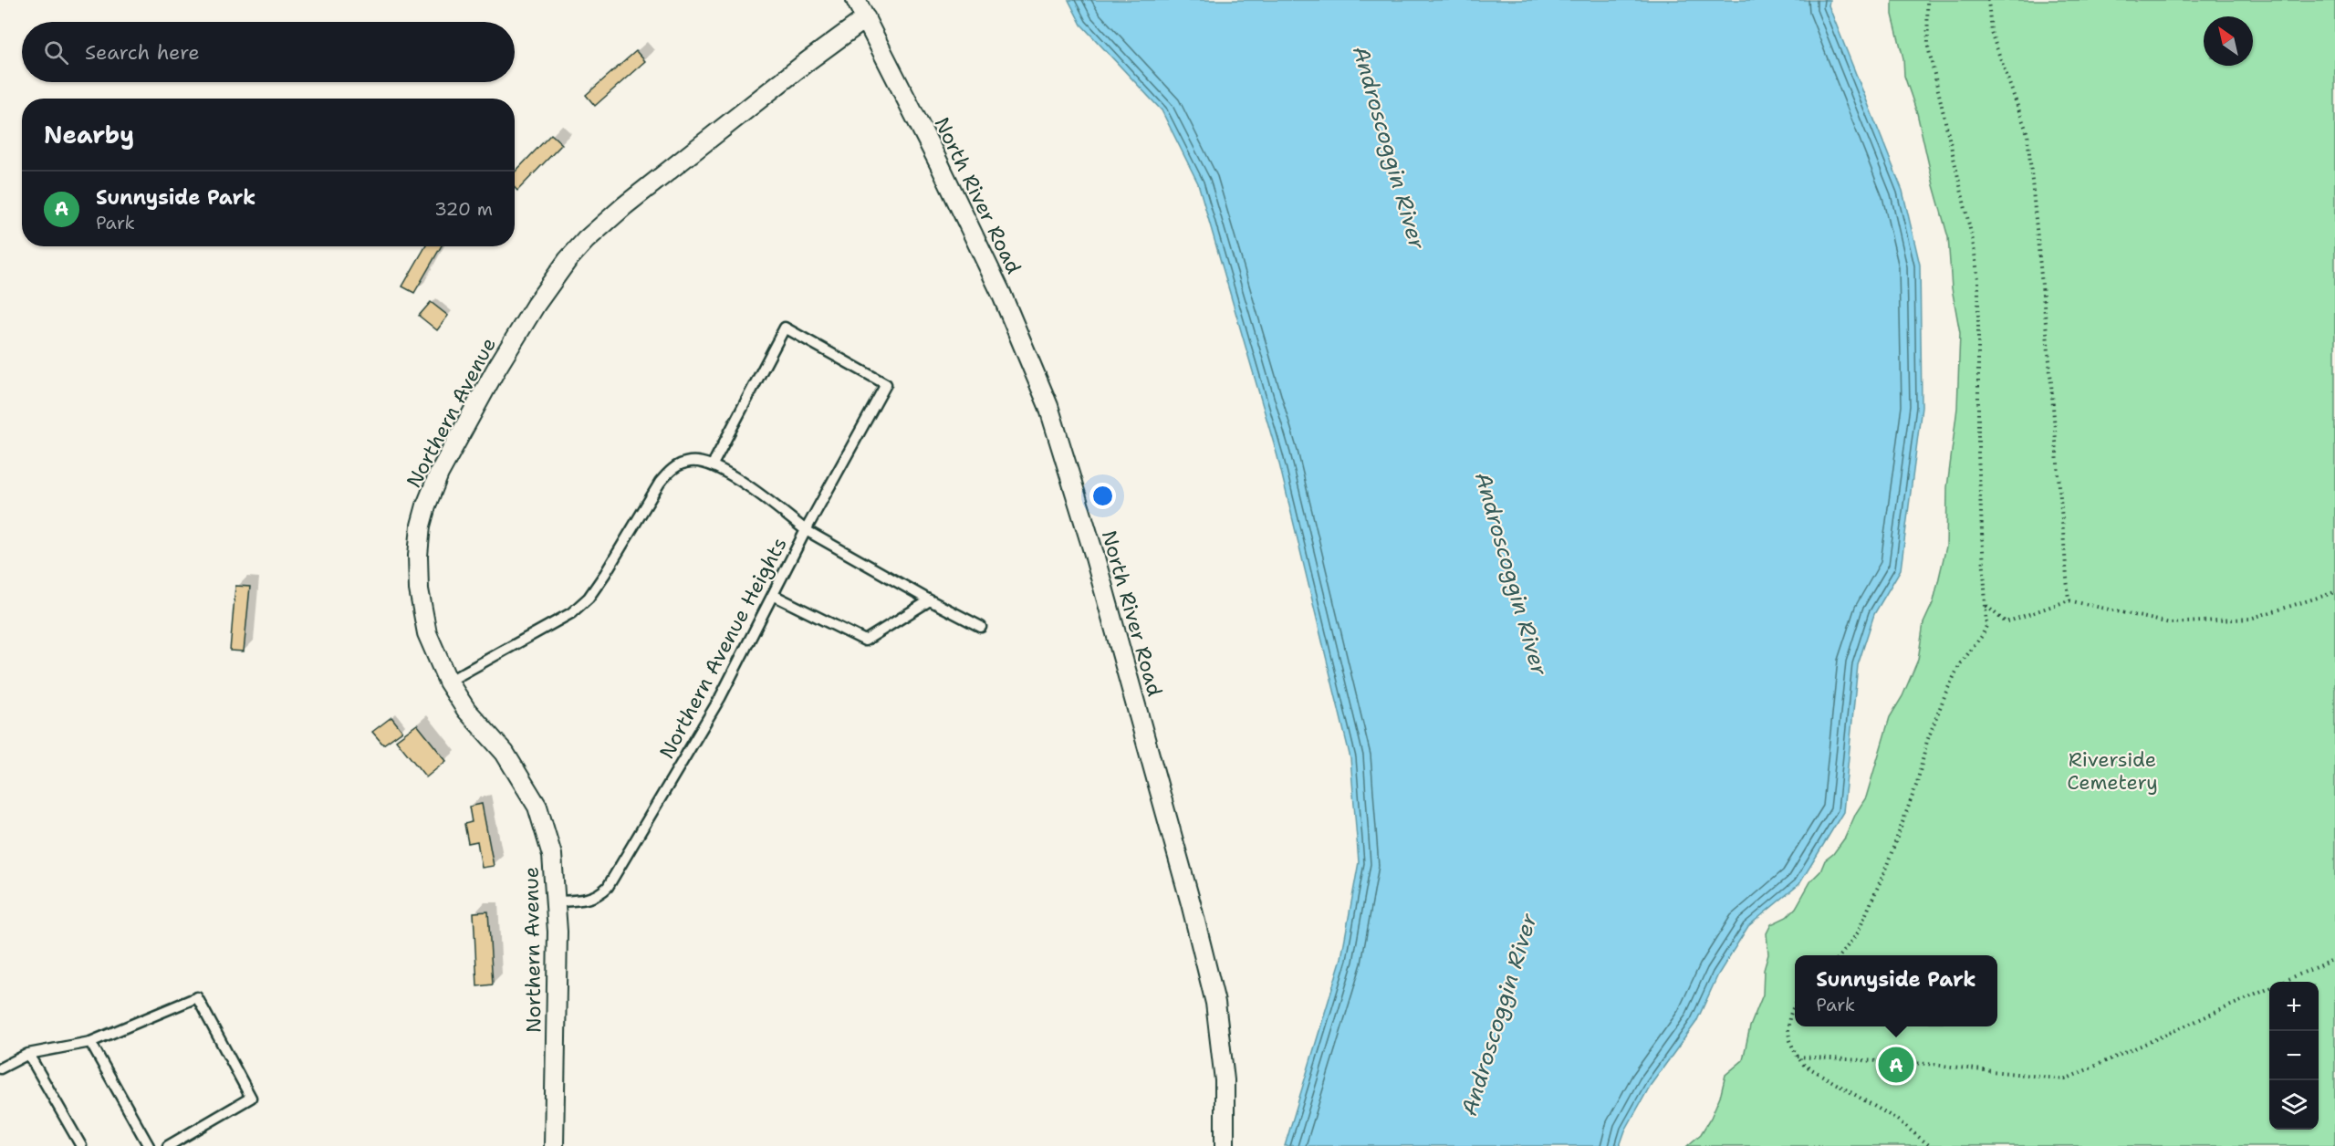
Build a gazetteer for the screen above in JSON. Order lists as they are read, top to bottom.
{
  "streets": {
    "street": ["North River Road", "Northern Avenue"],
    "lane": ["Northern Avenue Heights"]
  },
  "crossings": [
    ["North River Road", "Northern Avenue"],
    ["Northern Avenue", "Northern Avenue Heights"]
  ],
  "water": ["Androscoggin River"],
  "parks": ["Riverside Cemetery"],
  "north": "top left",
  "page": {
    "search": "Search here",
    "heading": "Nearby",
    "list": [
      {
        "mark": "A",
        "name": "Sunnyside Park",
        "note": "Park",
        "value": "320 m"
      }
    ],
    "popup": ["Sunnyside Park", "Park"],
    "map_buttons": ["+", "−"],
    "pins": "A"
  }
}
